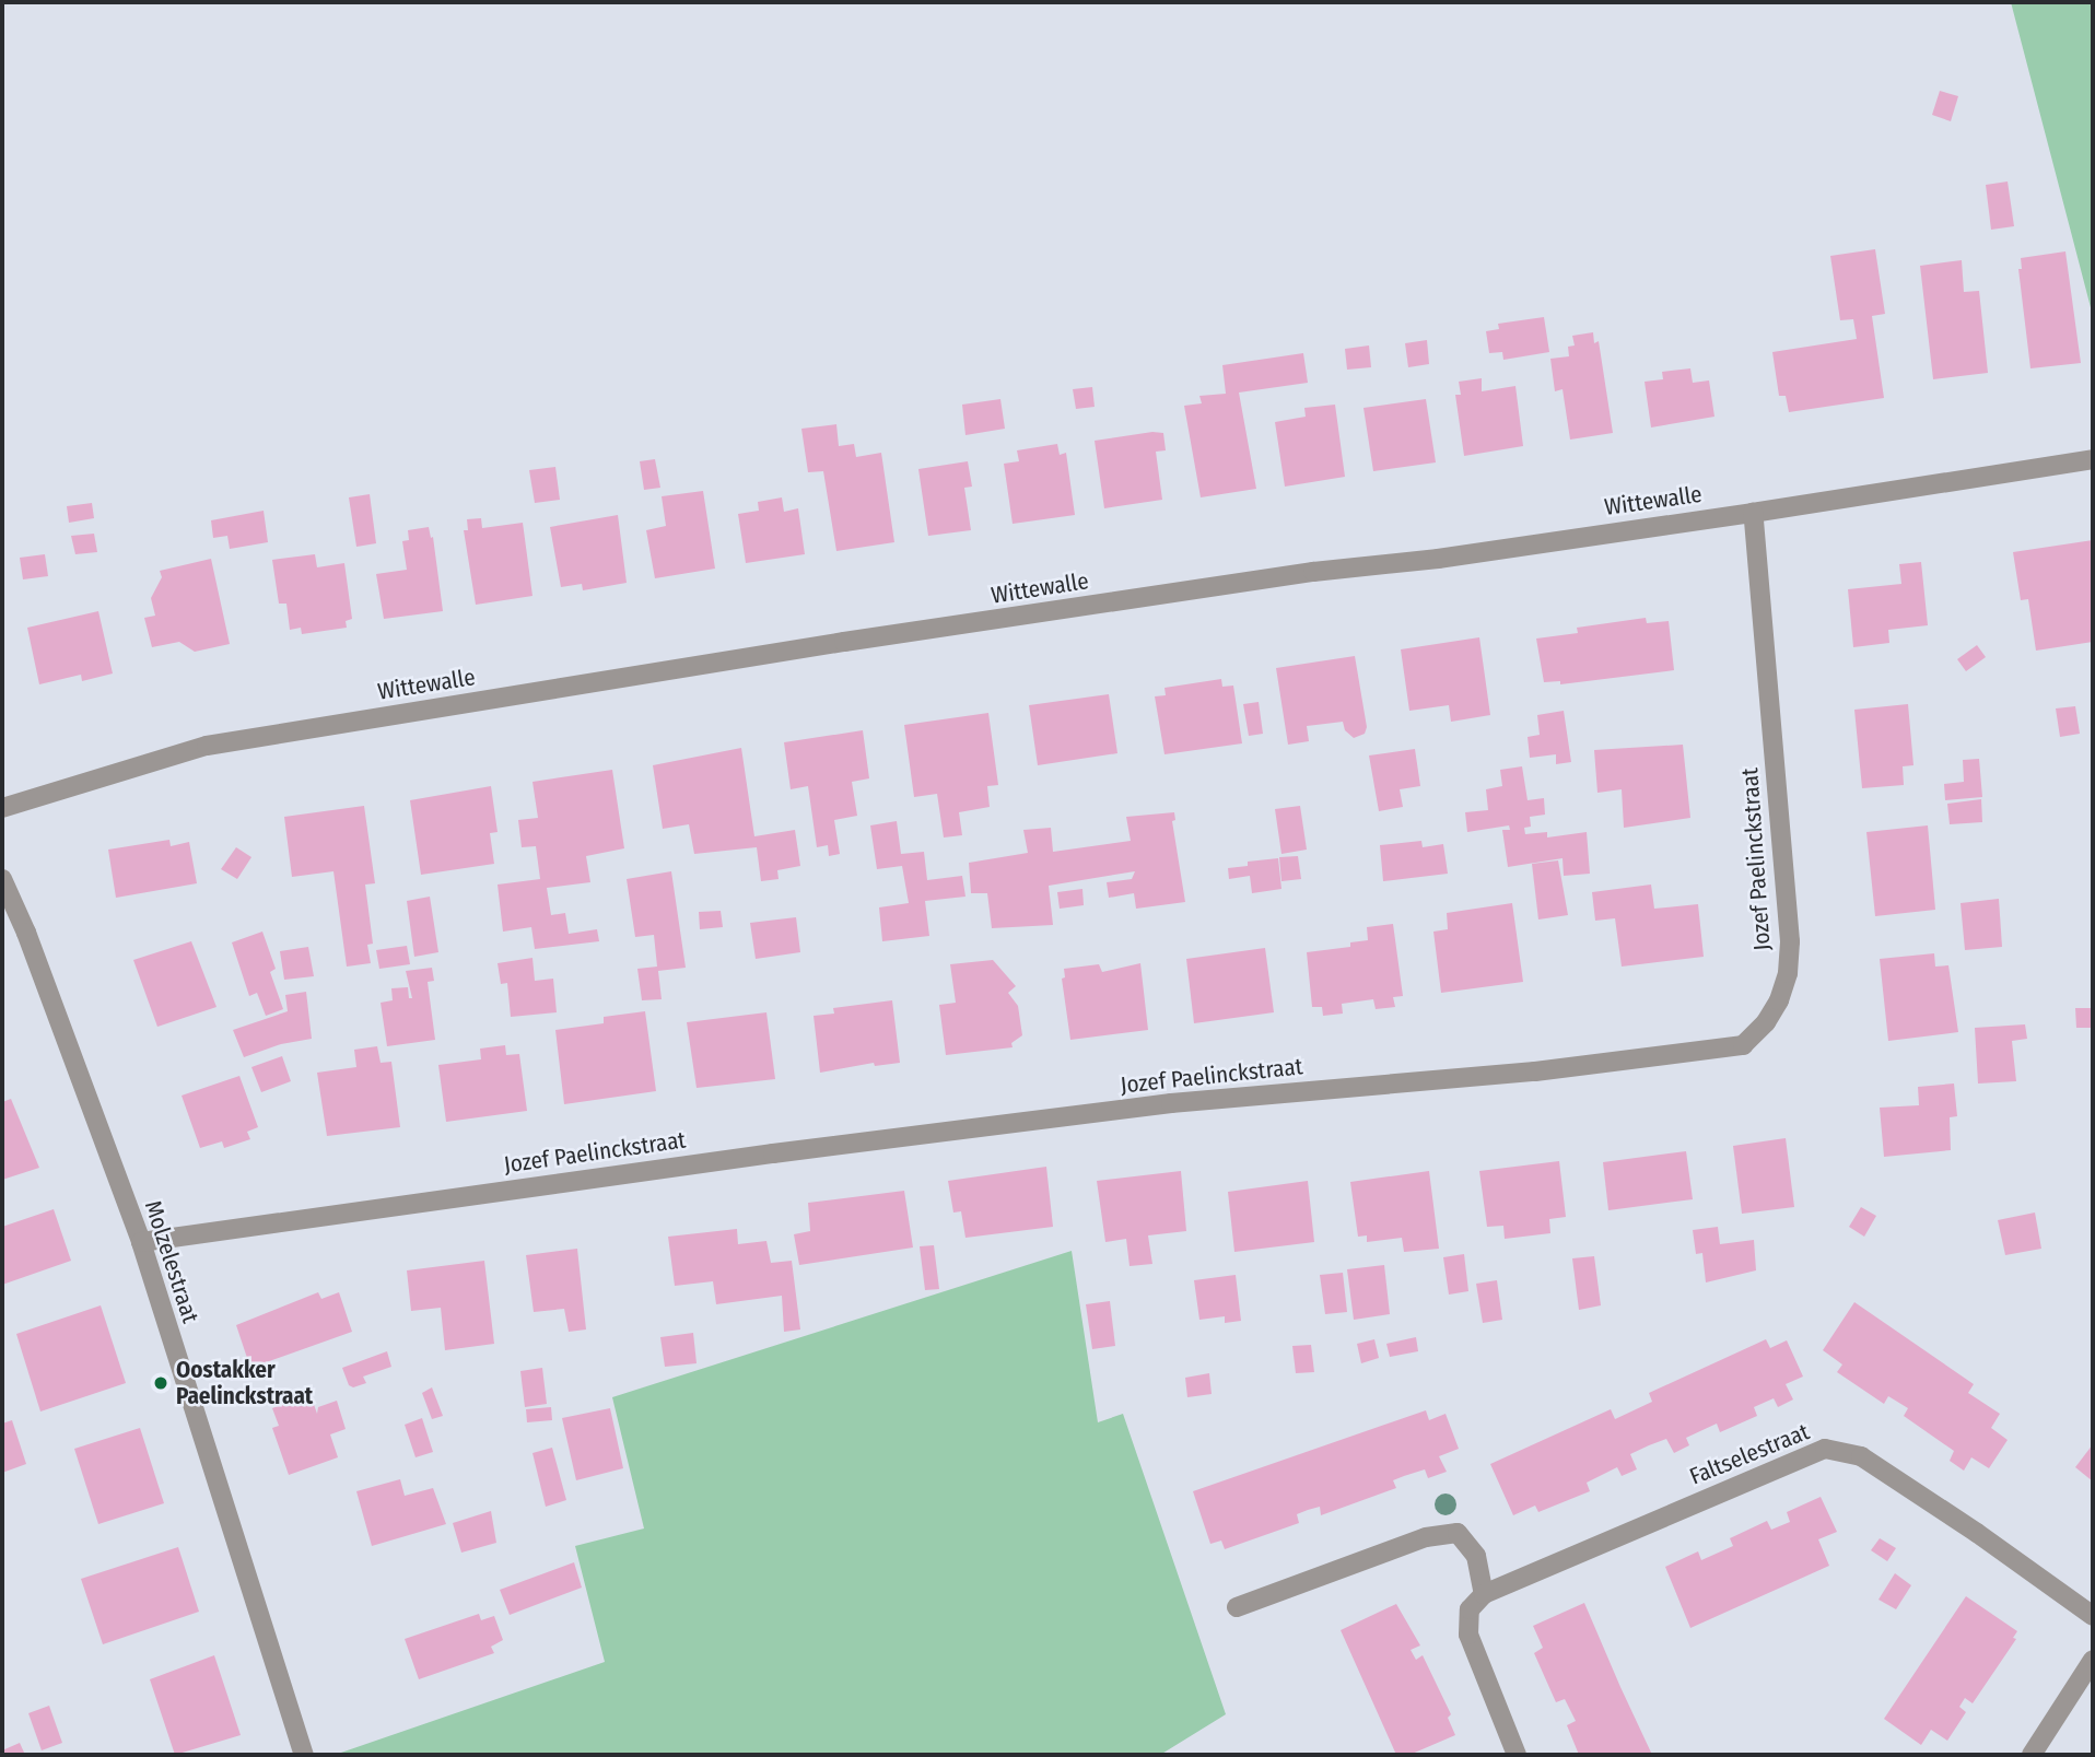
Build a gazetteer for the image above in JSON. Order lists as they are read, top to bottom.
{
  "streets": {
    "street": [
      "Wittewalle",
      "Jozef Paelinckstraat",
      "Molzelestraat",
      "Faltselestraat"
    ]
  },
  "crossings": [
    ["Wittewalle", "Jozef Paelinckstraat"],
    ["Jozef Paelinckstraat", "Molzelestraat"]
  ],
  "places": ["Oostakker Paelinckstraat"]
}
